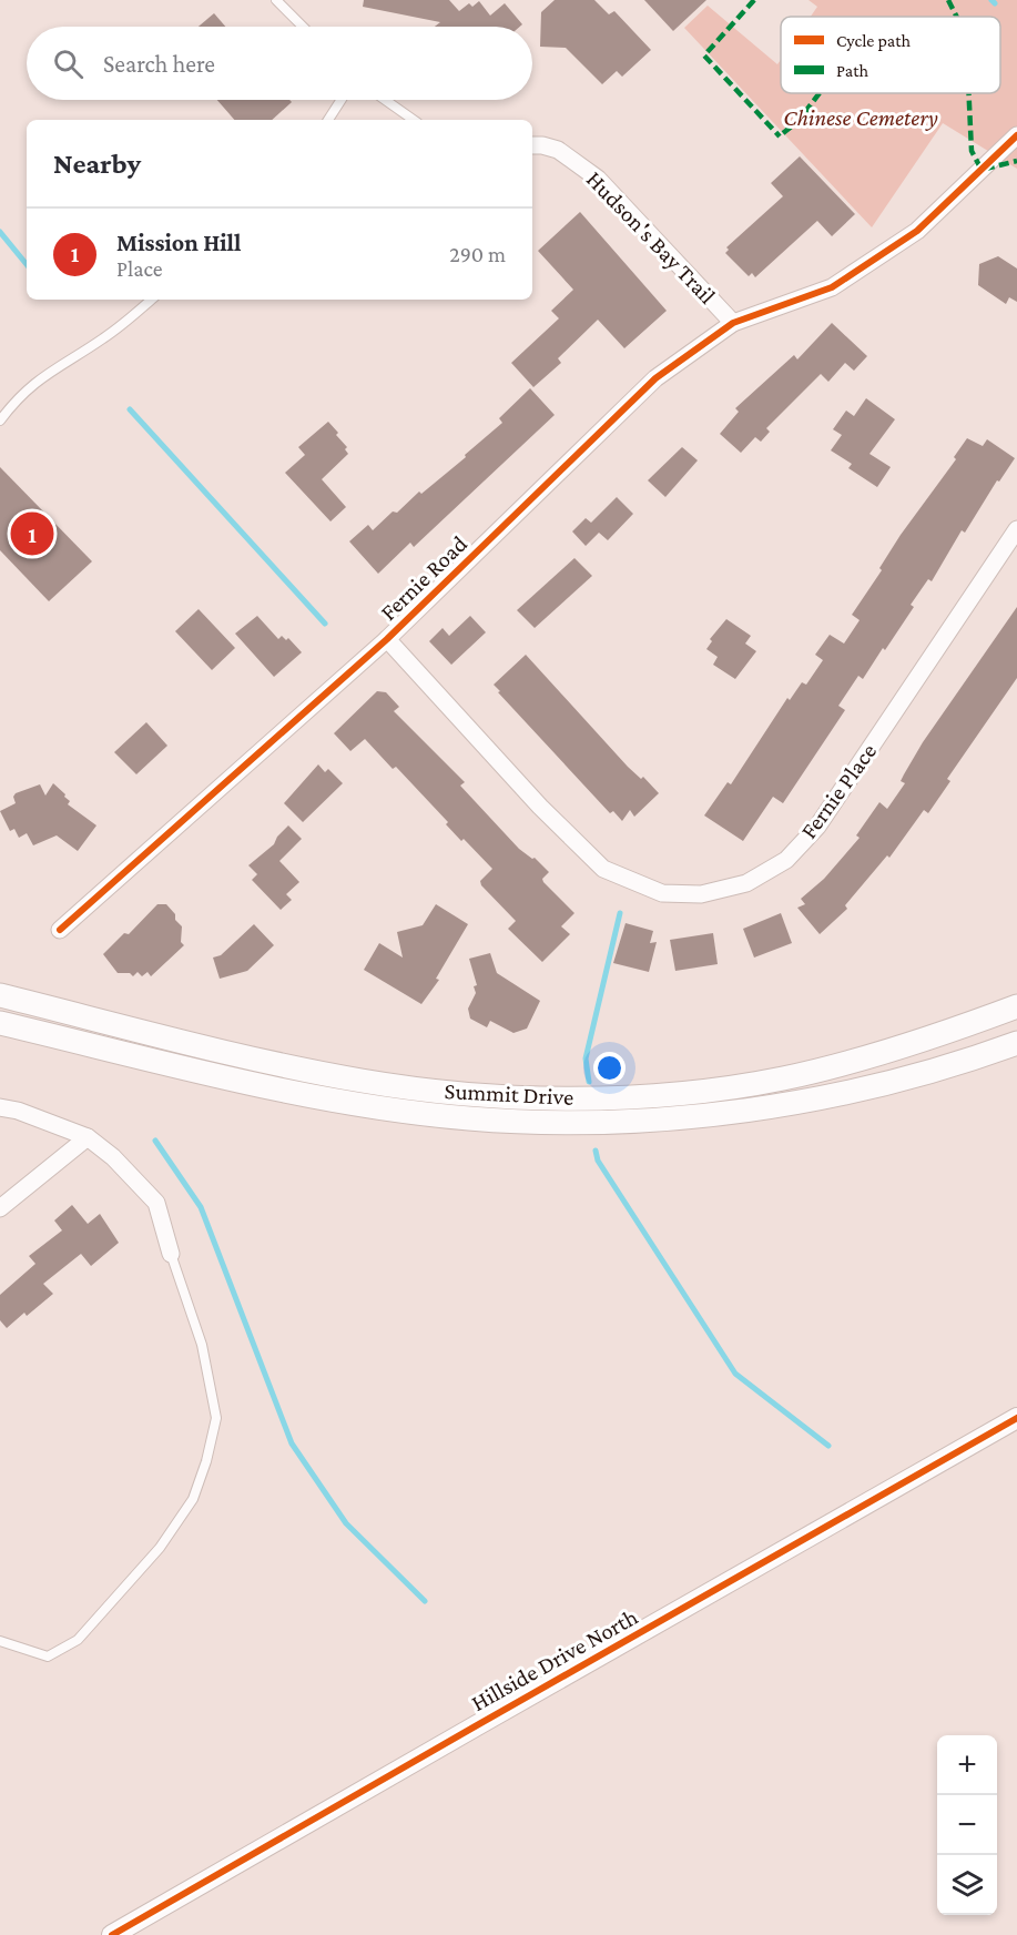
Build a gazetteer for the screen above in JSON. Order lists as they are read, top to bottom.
{
  "streets": {
    "main road": ["Summit Drive"],
    "street": [
      "Hudson's Bay Trail",
      "Fernie Road",
      "Fernie Place",
      "Hillside Drive North"
    ]
  },
  "crossings": [
    ["Hudson's Bay Trail", "Fernie Road"],
    ["Fernie Road", "Fernie Place"]
  ],
  "parks": ["Chinese Cemetery"],
  "legend": ["Cycle path", "Path"],
  "page": {
    "search": "Search here",
    "heading": "Nearby",
    "list": [
      {
        "mark": "1",
        "name": "Mission Hill",
        "note": "Place",
        "value": "290 m"
      }
    ],
    "pins": "1",
    "map_buttons": ["+", "−"]
  }
}
